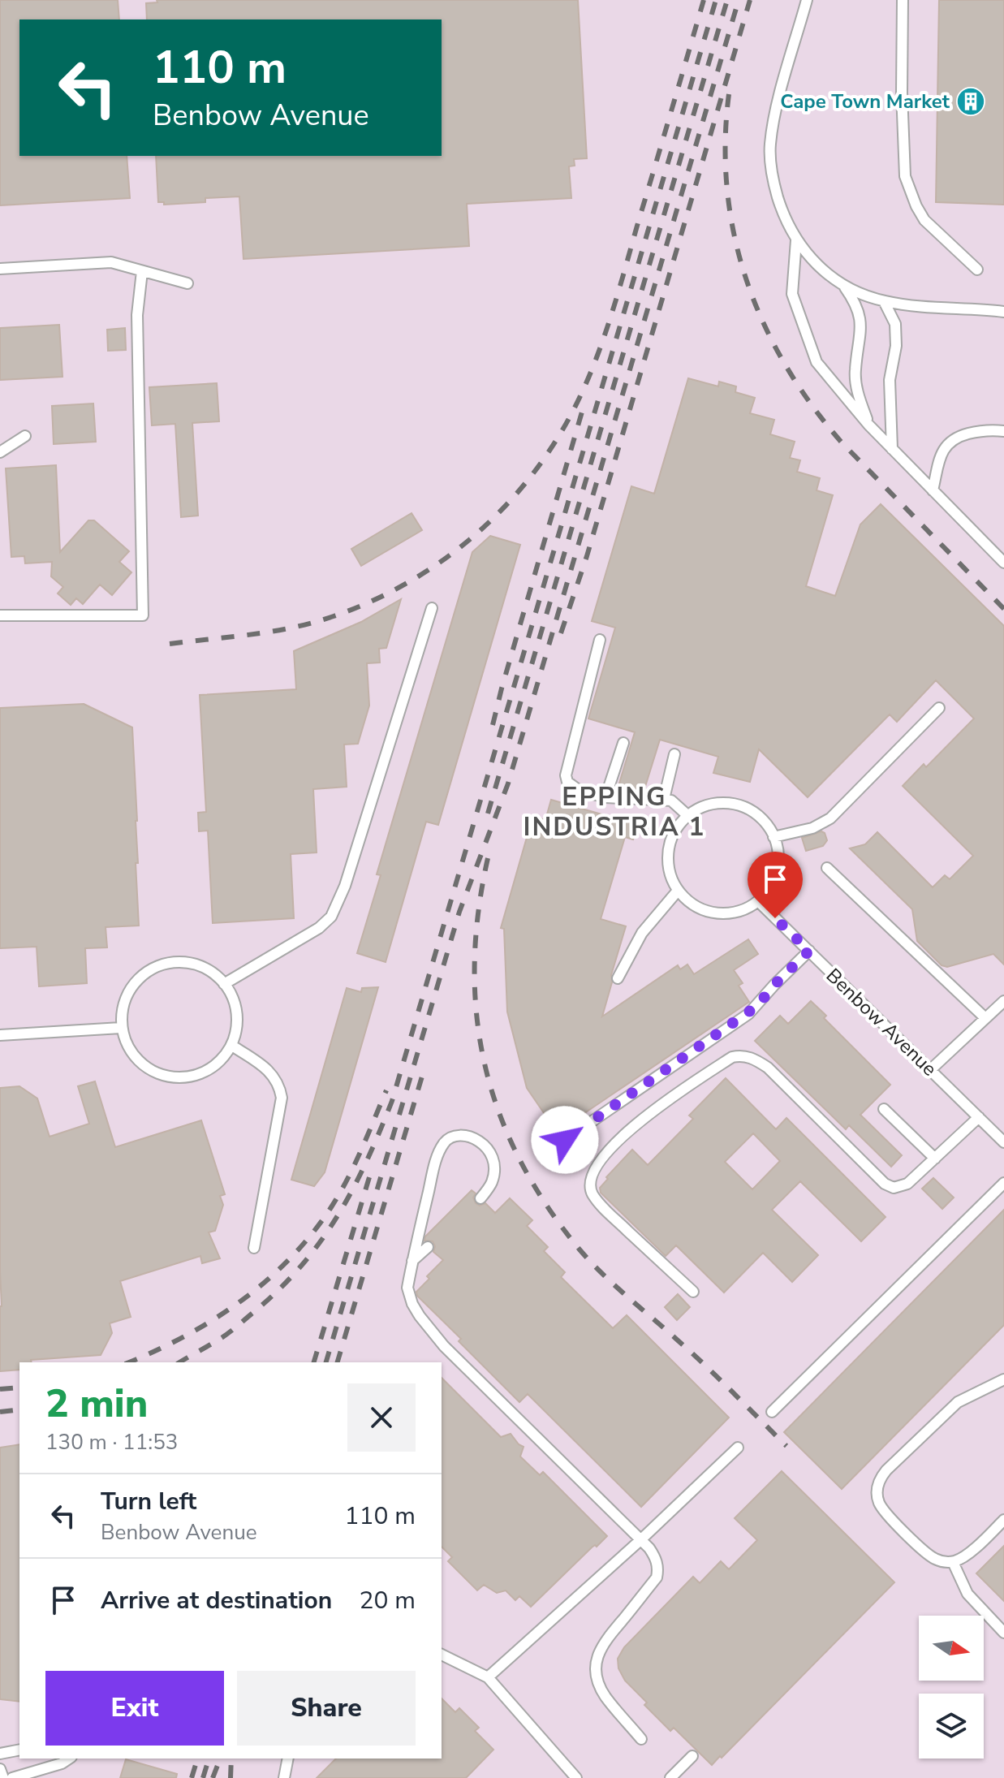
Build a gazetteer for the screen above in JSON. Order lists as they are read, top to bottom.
{
  "streets": {
    "lane": ["Benbow Avenue"]
  },
  "districts": ["EPPING INDUSTRIA 1"],
  "places": {
    "building": ["Cape Town Market"]
  },
  "north": "right",
  "page": {
    "turn": ["110 m", "Benbow Avenue"],
    "heading": ["2 min", "130 m · 11:53"],
    "list": [
      {
        "name": "Turn left",
        "note": "Benbow Avenue",
        "value": "110 m"
      },
      {
        "name": "Arrive at destination",
        "value": "20 m"
      }
    ],
    "buttons": ["Exit", "Share"]
  }
}
